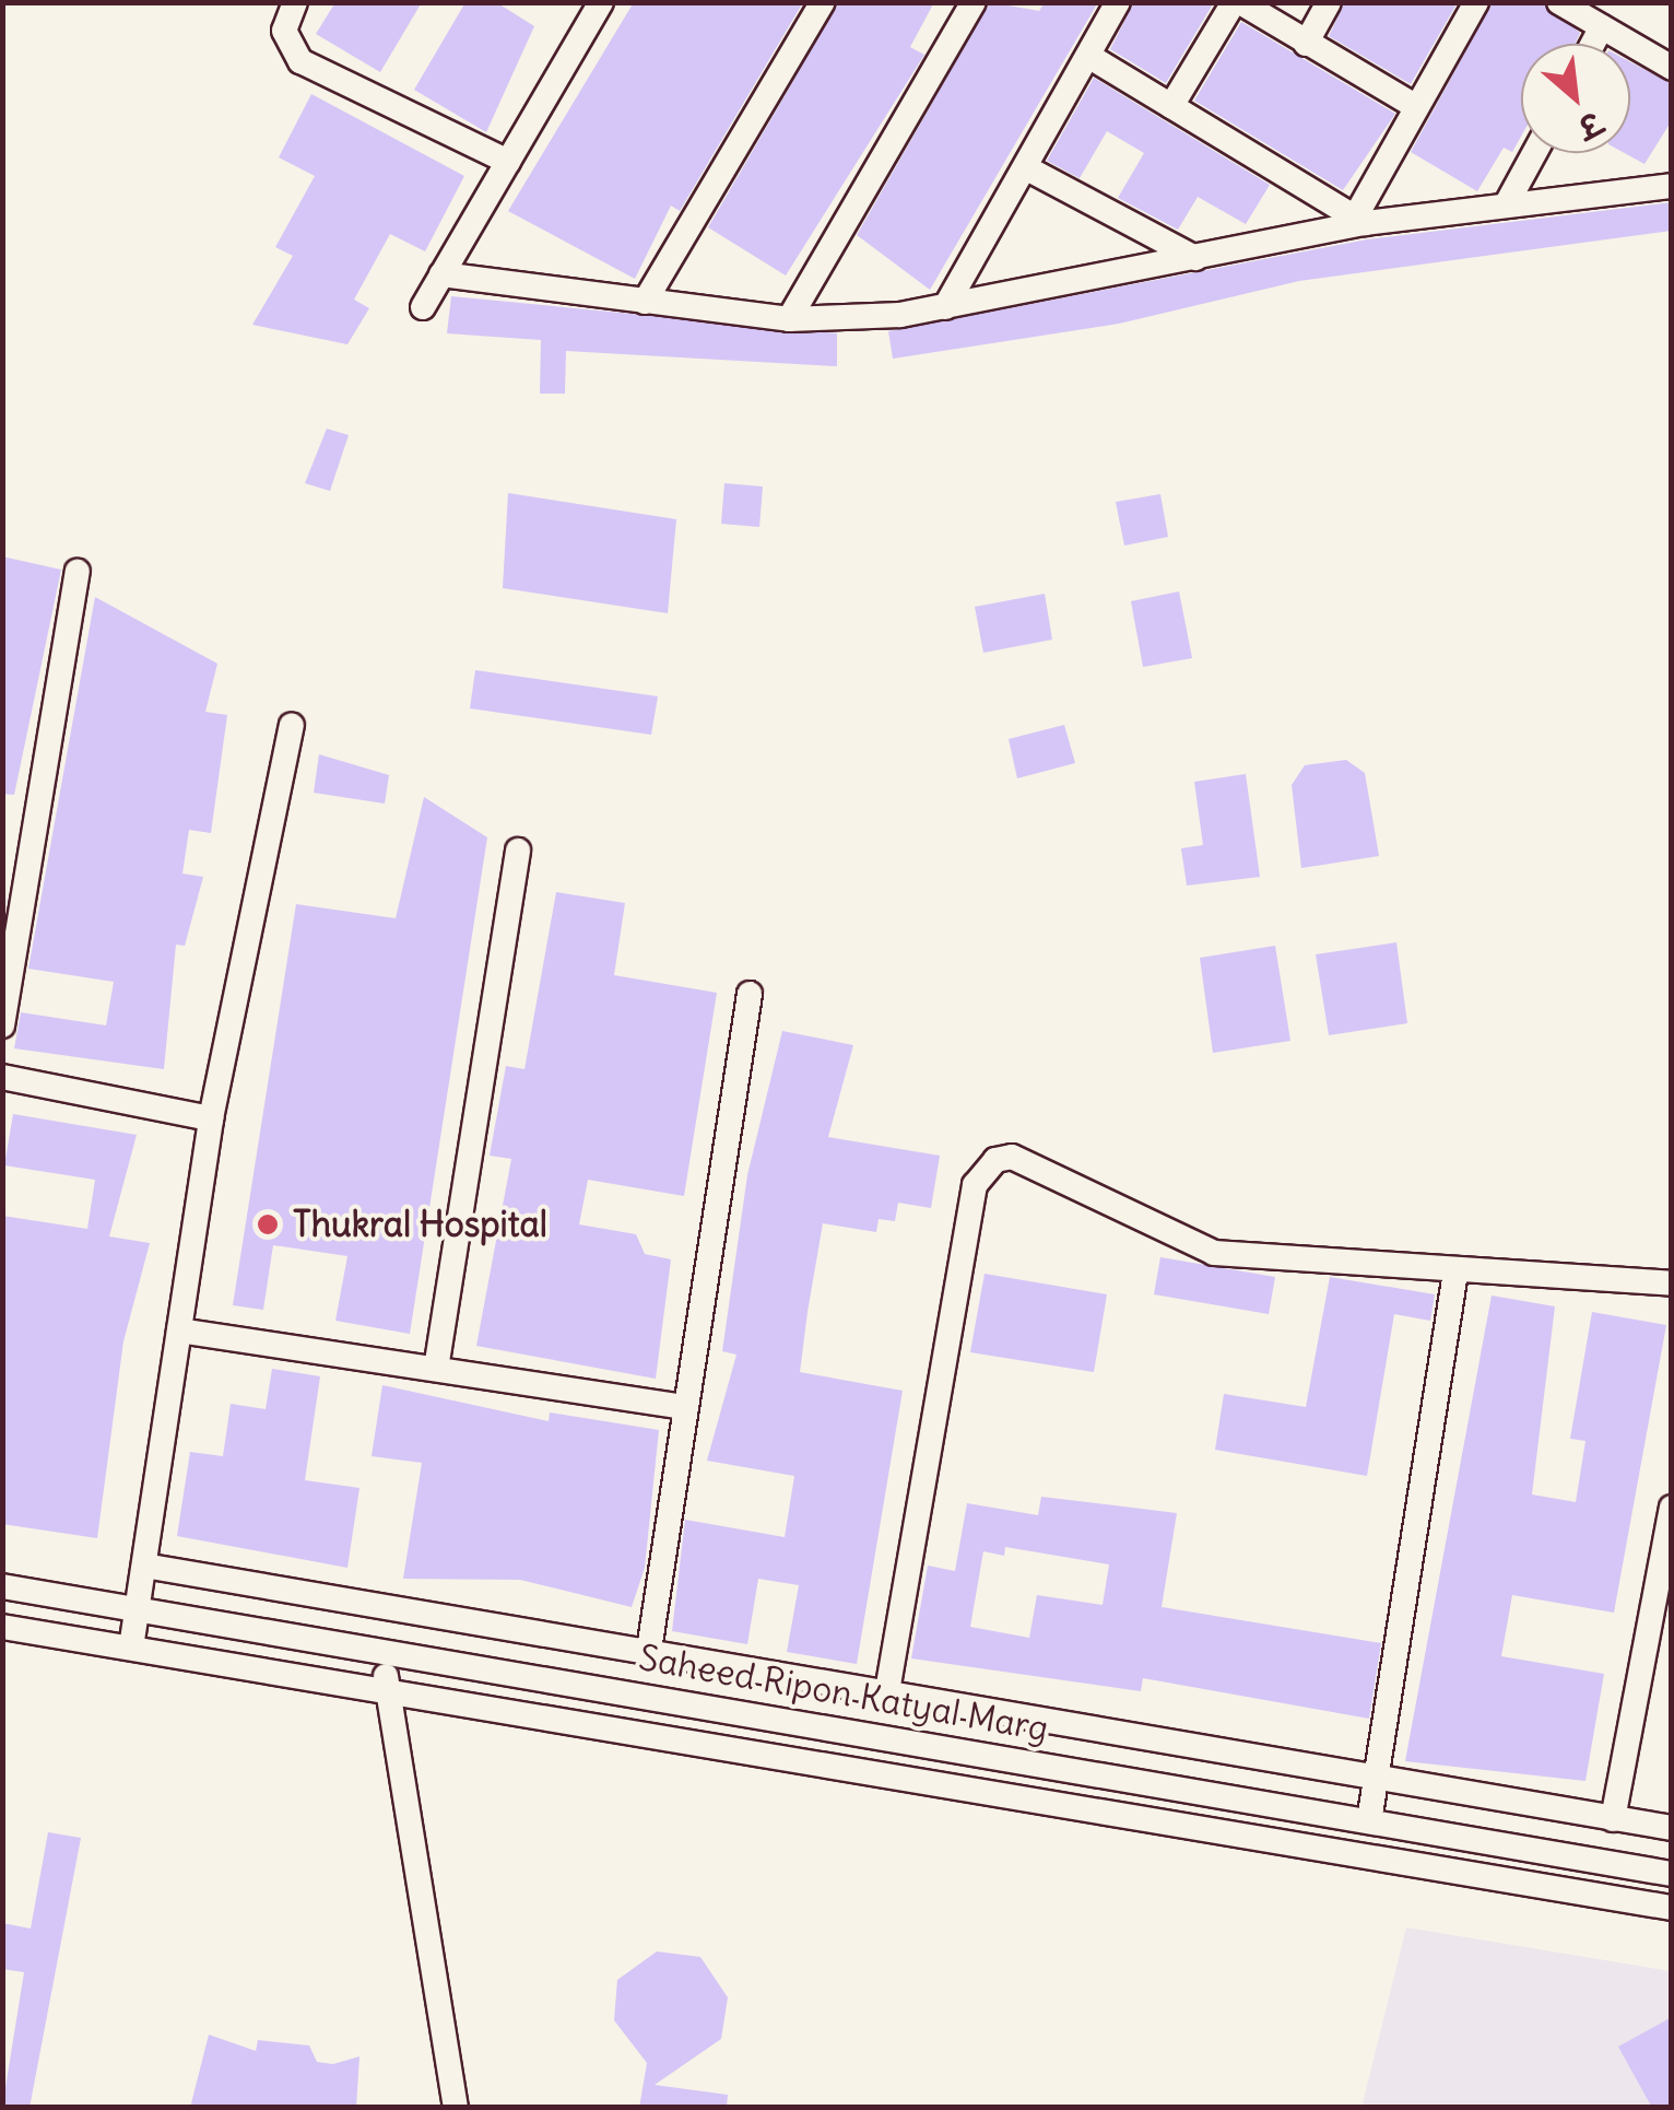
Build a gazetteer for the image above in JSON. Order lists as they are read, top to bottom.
{
  "streets": {
    "street": ["Saheed Ripon Katyal Marg"]
  },
  "places": ["Thukral Hospital"],
  "north": "bottom right"
}
